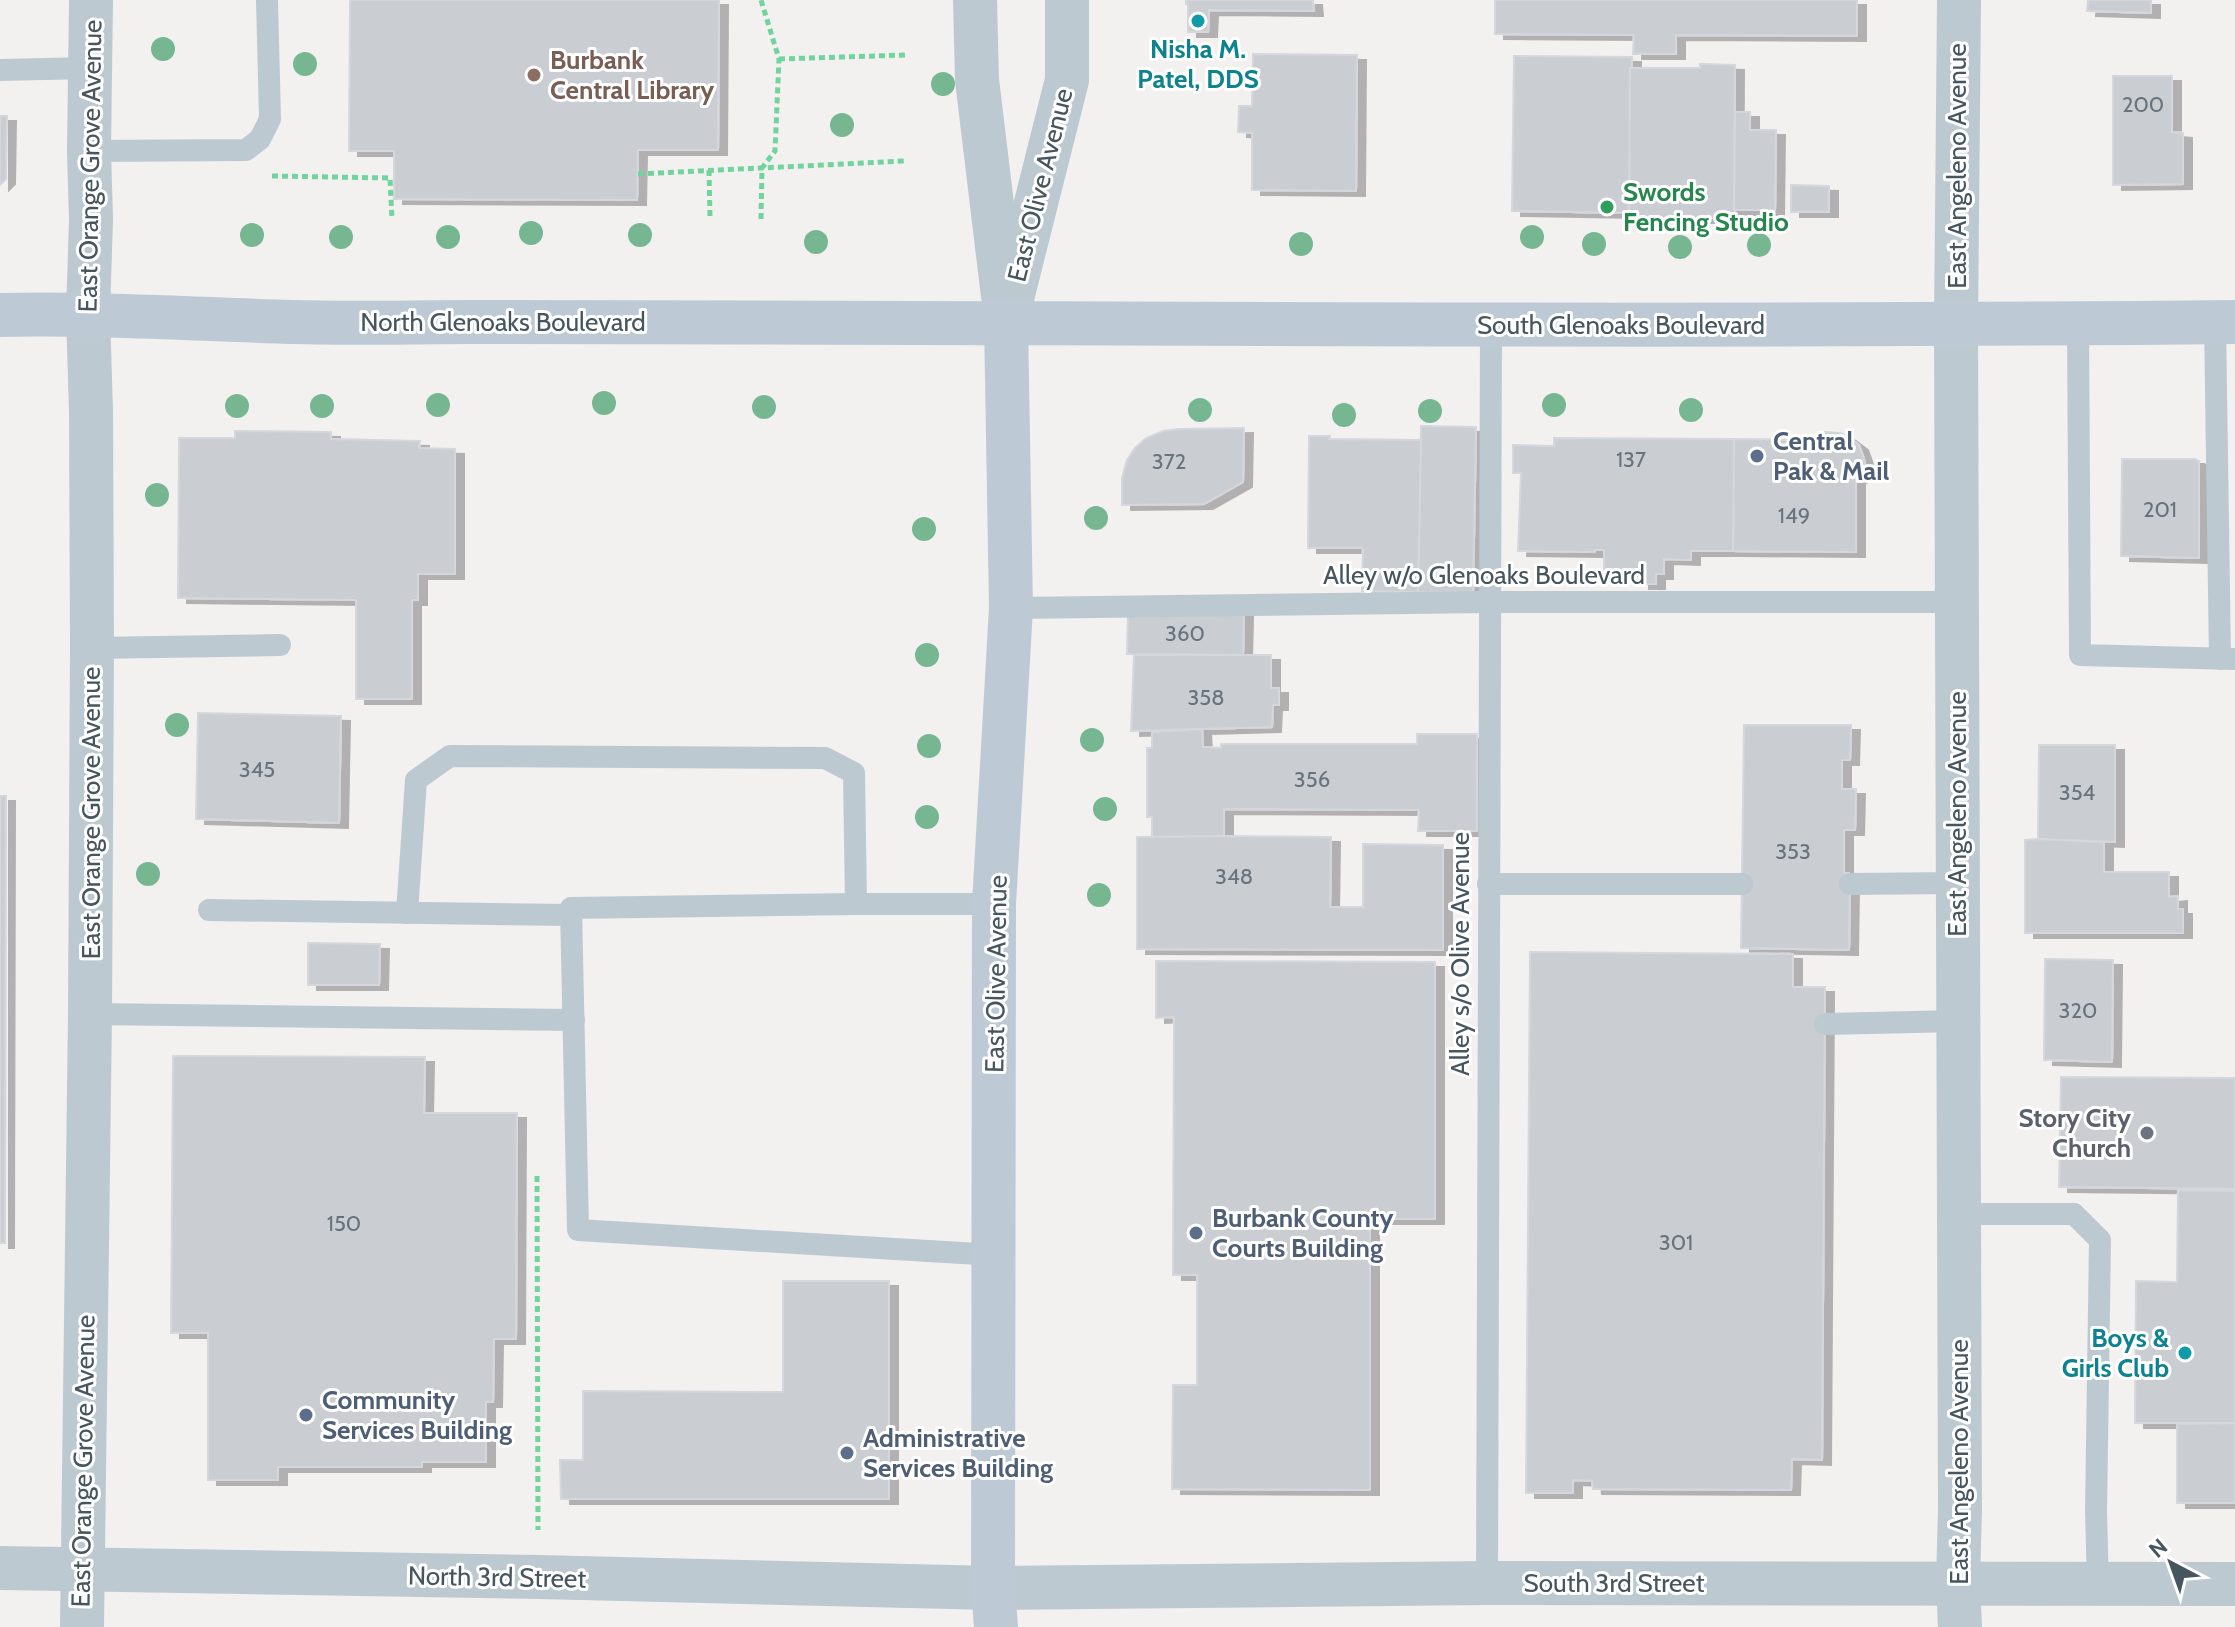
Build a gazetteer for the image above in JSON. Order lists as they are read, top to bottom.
{
  "streets": {
    "main road": ["East Olive Avenue", "North Glenoaks Boulevard", "South Glenoaks Boulevard"],
    "street": [
      "East Orange Grove Avenue",
      "East Angeleno Avenue",
      "North 3rd Street",
      "South 3rd Street"
    ],
    "lane": ["Alley w/o Glenoaks Boulevard", "Alley s/o Olive Avenue"]
  },
  "crossings": [
    ["East Orange Grove Avenue", "North Glenoaks Boulevard"],
    ["East Orange Grove Avenue", "North 3rd Street"],
    ["East Angeleno Avenue", "South Glenoaks Boulevard"],
    ["East Angeleno Avenue", "Alley w/o Glenoaks Boulevard"],
    ["East Angeleno Avenue", "South 3rd Street"],
    ["East Olive Avenue", "North Glenoaks Boulevard"],
    ["East Olive Avenue", "South Glenoaks Boulevard"],
    ["East Olive Avenue", "Alley w/o Glenoaks Boulevard"],
    ["East Olive Avenue", "North 3rd Street"],
    ["East Olive Avenue", "South 3rd Street"],
    ["North Glenoaks Boulevard", "South Glenoaks Boulevard"],
    ["South Glenoaks Boulevard", "Alley s/o Olive Avenue"],
    ["Alley w/o Glenoaks Boulevard", "Alley s/o Olive Avenue"],
    ["Alley s/o Olive Avenue", "South 3rd Street"],
    ["North 3rd Street", "South 3rd Street"]
  ],
  "places": [
    "Nisha M. Patel, DDS",
    "Burbank Central Library",
    "Swords Fencing Studio",
    "Central Pak & Mail",
    "Story City Church",
    "Burbank County Courts Building",
    "Boys & Girls Club",
    "Community Services Building",
    "Administrative Services Building"
  ],
  "house_numbers": [
    "200",
    "137",
    "372",
    "201",
    "149",
    "360",
    "358",
    "345",
    "356",
    "354",
    "353",
    "348",
    "320",
    "150",
    "301"
  ],
  "north": "top left"
}
